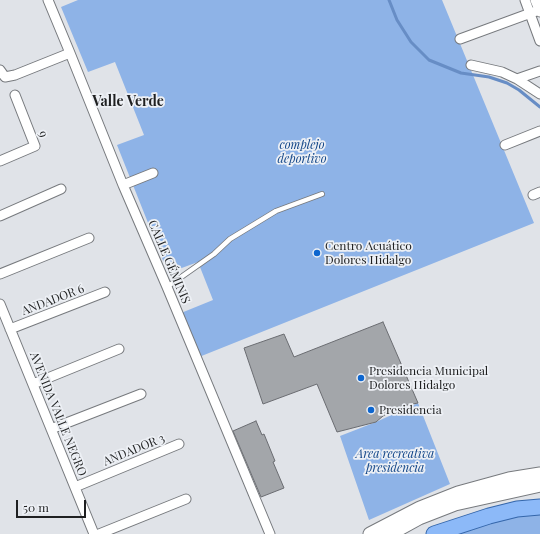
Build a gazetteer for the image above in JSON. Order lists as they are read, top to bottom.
{
  "streets": {
    "street": [
      "9",
      "CALLE GÉMINIS",
      "ANDADOR 6",
      "AVENIDA VALLE NEGRO",
      "ANDADOR 3"
    ]
  },
  "crossings": [
    ["ANDADOR 6", "AVENIDA VALLE NEGRO"],
    ["AVENIDA VALLE NEGRO", "ANDADOR 3"]
  ],
  "districts": ["Valle Verde"],
  "parks": ["complejo deportivo", "Area recreativa presidencia"],
  "places": ["Centro Acuático Dolores Hidalgo", "Presidencia Municipal Dolores Hidalgo", "Presidencia"],
  "scale_bar": "50 m"
}
